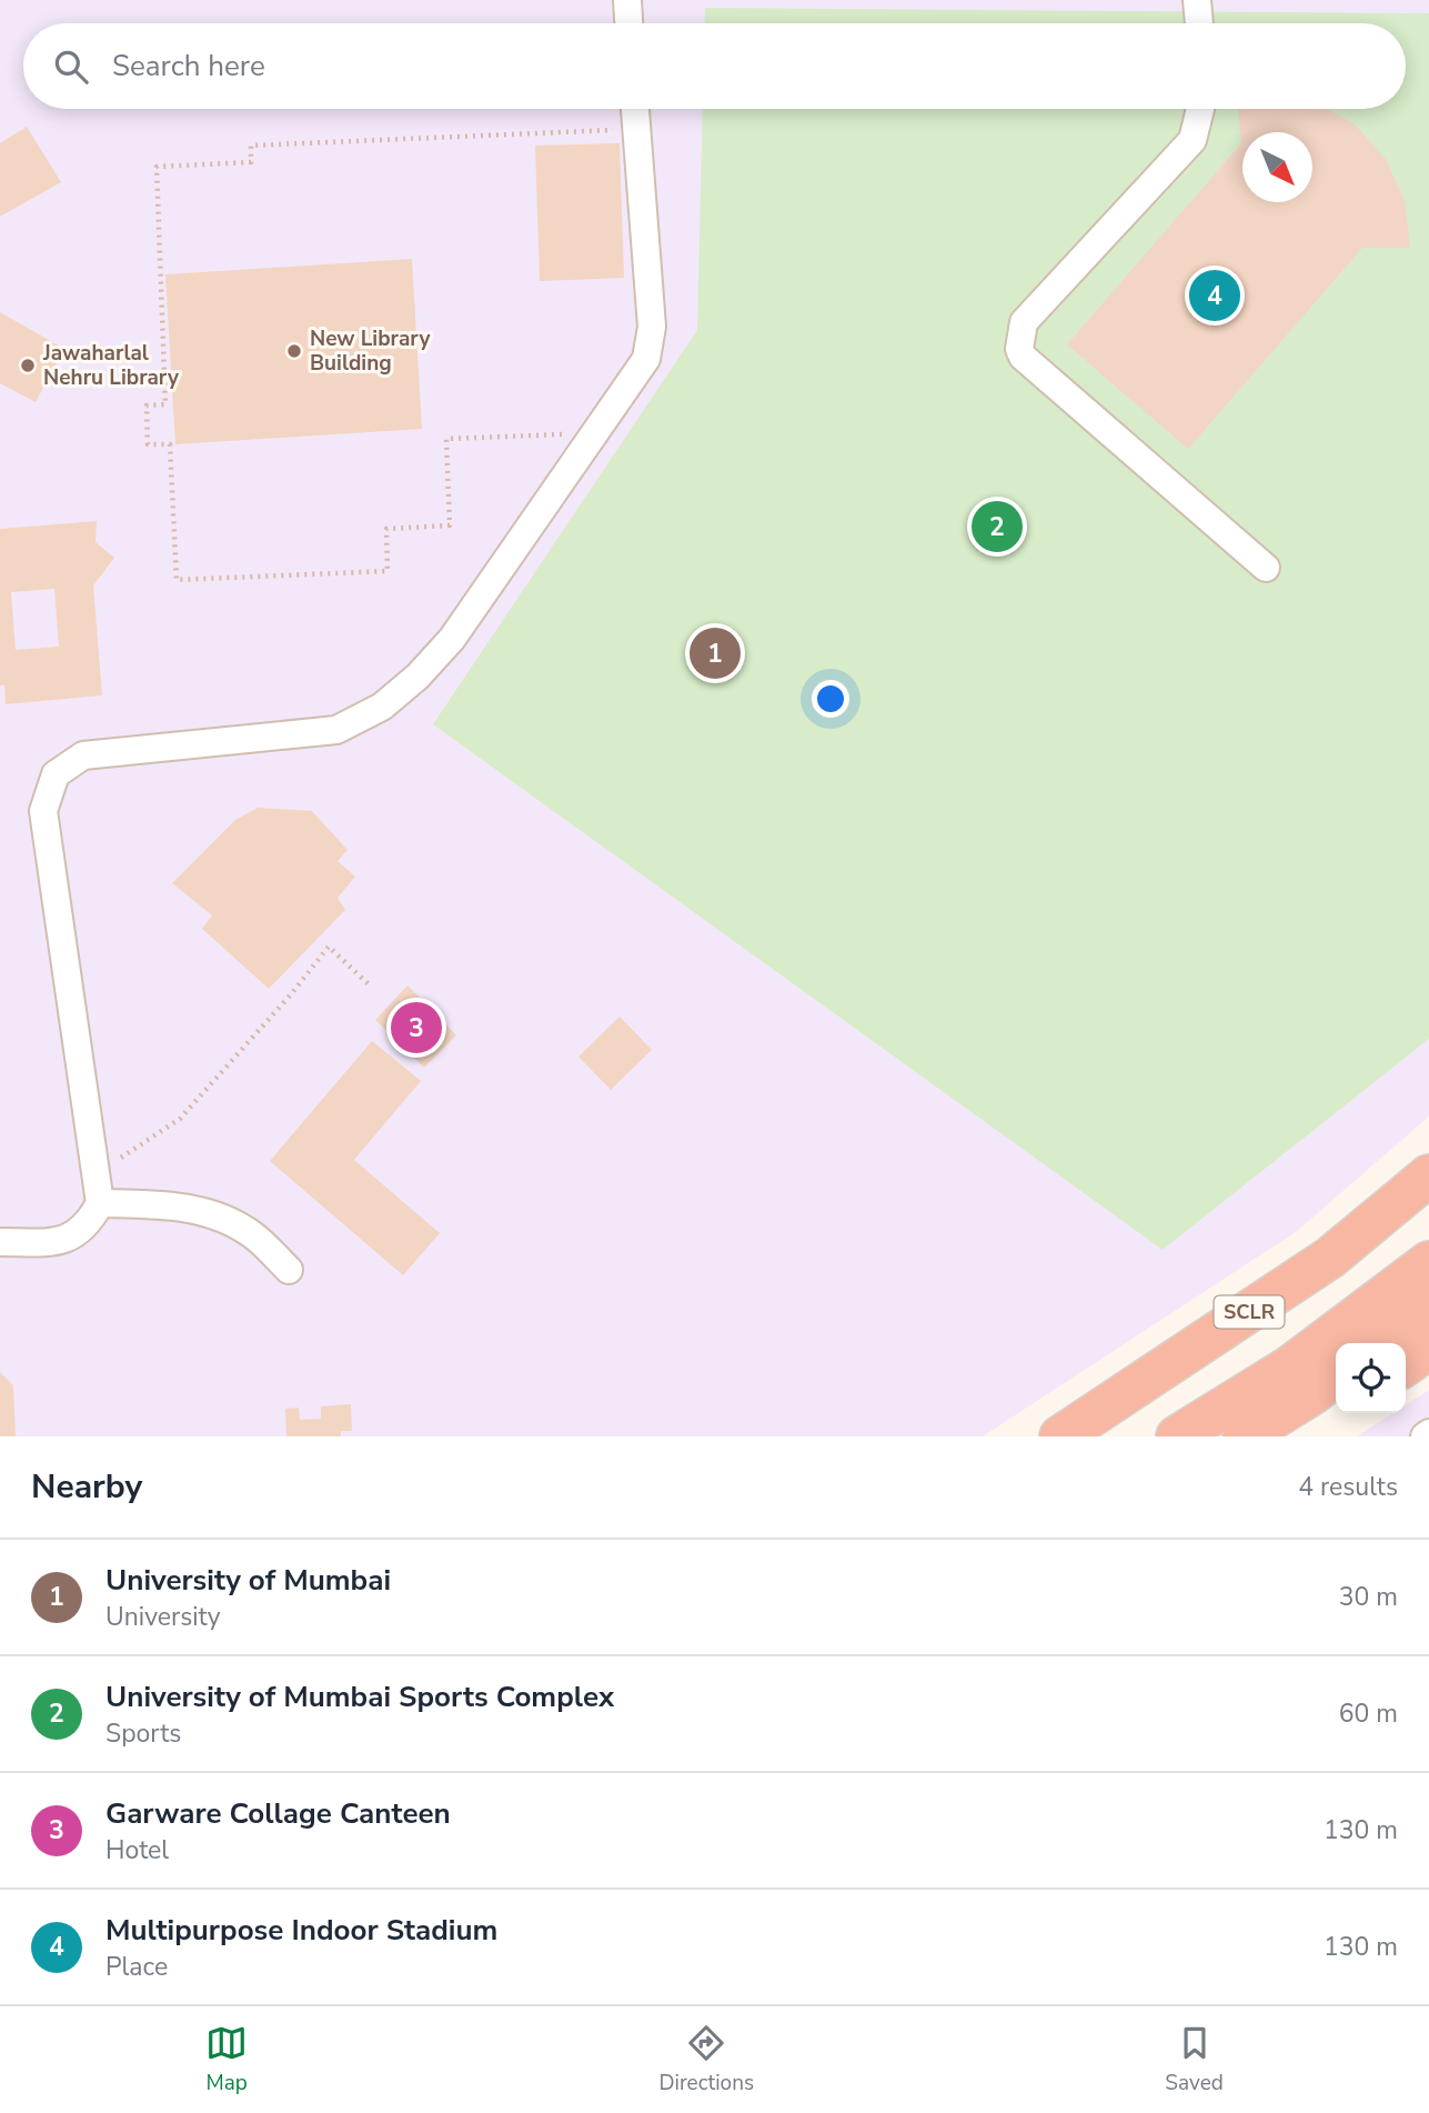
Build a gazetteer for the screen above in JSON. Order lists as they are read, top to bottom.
{
  "streets": {
    "highway": ["SCLR"]
  },
  "places": ["New Library Building", "Jawaharlal Nehru Library"],
  "north": "bottom right",
  "page": {
    "search": "Search here",
    "pins": [
      "4",
      "2",
      "1",
      "3"
    ],
    "heading": ["Nearby", "4 results"],
    "list": [
      {
        "mark": "1",
        "name": "University of Mumbai",
        "note": "University",
        "value": "30 m"
      },
      {
        "mark": "2",
        "name": "University of Mumbai Sports Complex",
        "note": "Sports",
        "value": "60 m"
      },
      {
        "mark": "3",
        "name": "Garware Collage Canteen",
        "note": "Hotel",
        "value": "130 m"
      },
      {
        "mark": "4",
        "name": "Multipurpose Indoor Stadium",
        "note": "Place",
        "value": "130 m"
      }
    ],
    "nav": ["Map", "Directions", "Saved"]
  }
}
